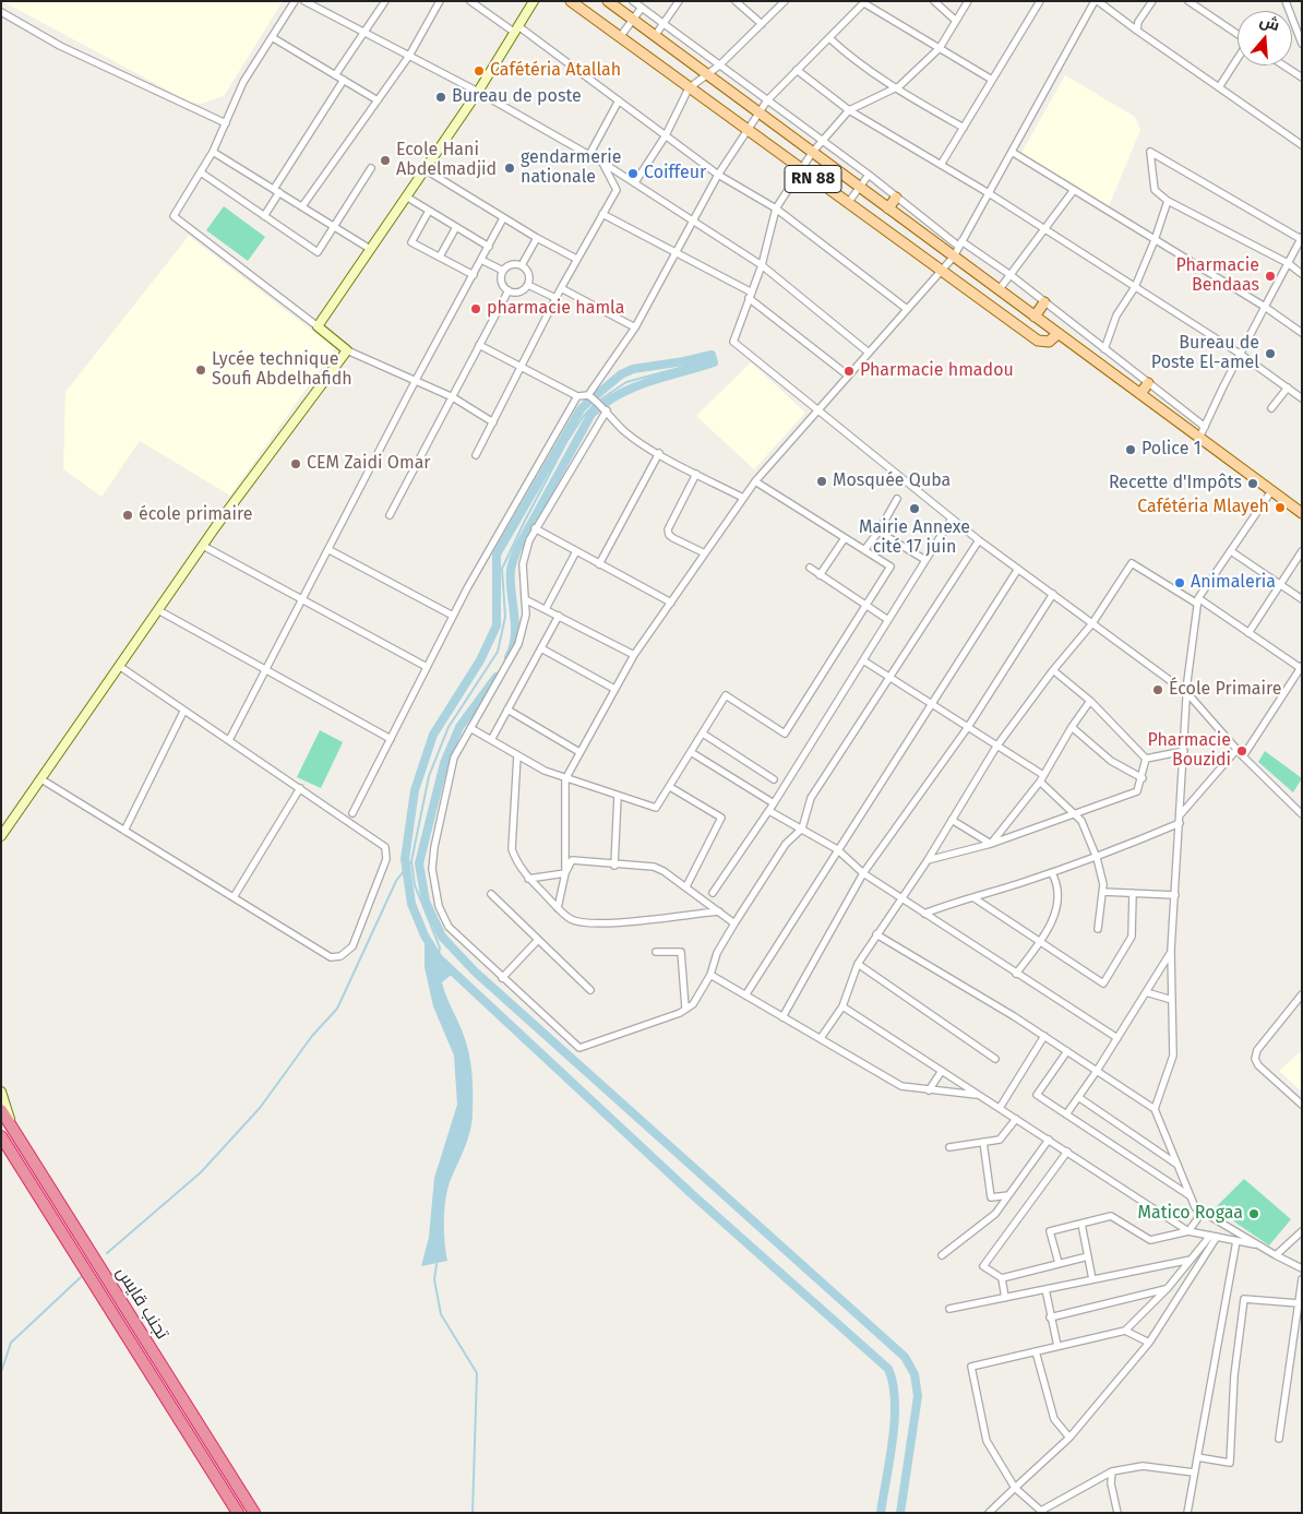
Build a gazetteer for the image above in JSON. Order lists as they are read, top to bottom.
{
  "streets": {
    "highway": ["تجنب قايس"],
    "main road": ["RN 88"]
  },
  "places": [
    "Cafétéria Atallah",
    "Bureau de poste",
    "Ecole Hani Abdelmadjid",
    "gendarmerie nationale",
    "Coiffeur",
    "Pharmacie Bendaas",
    "pharmacie hamla",
    "Bureau de Poste El-amel",
    "Lycée technique Soufi Abdelhafidh",
    "Pharmacie hmadou",
    "Police 1",
    "CEM Zaidi Omar",
    "Mosquée Quba",
    "Recette d'Impôts",
    "Cafétéria Mlayeh",
    "Mairie Annexe cité 17 juin",
    "école primaire",
    "Animaleria",
    "École Primaire",
    "Pharmacie Bouzidi",
    "Matico Rogaa"
  ],
  "north": "top"
}
